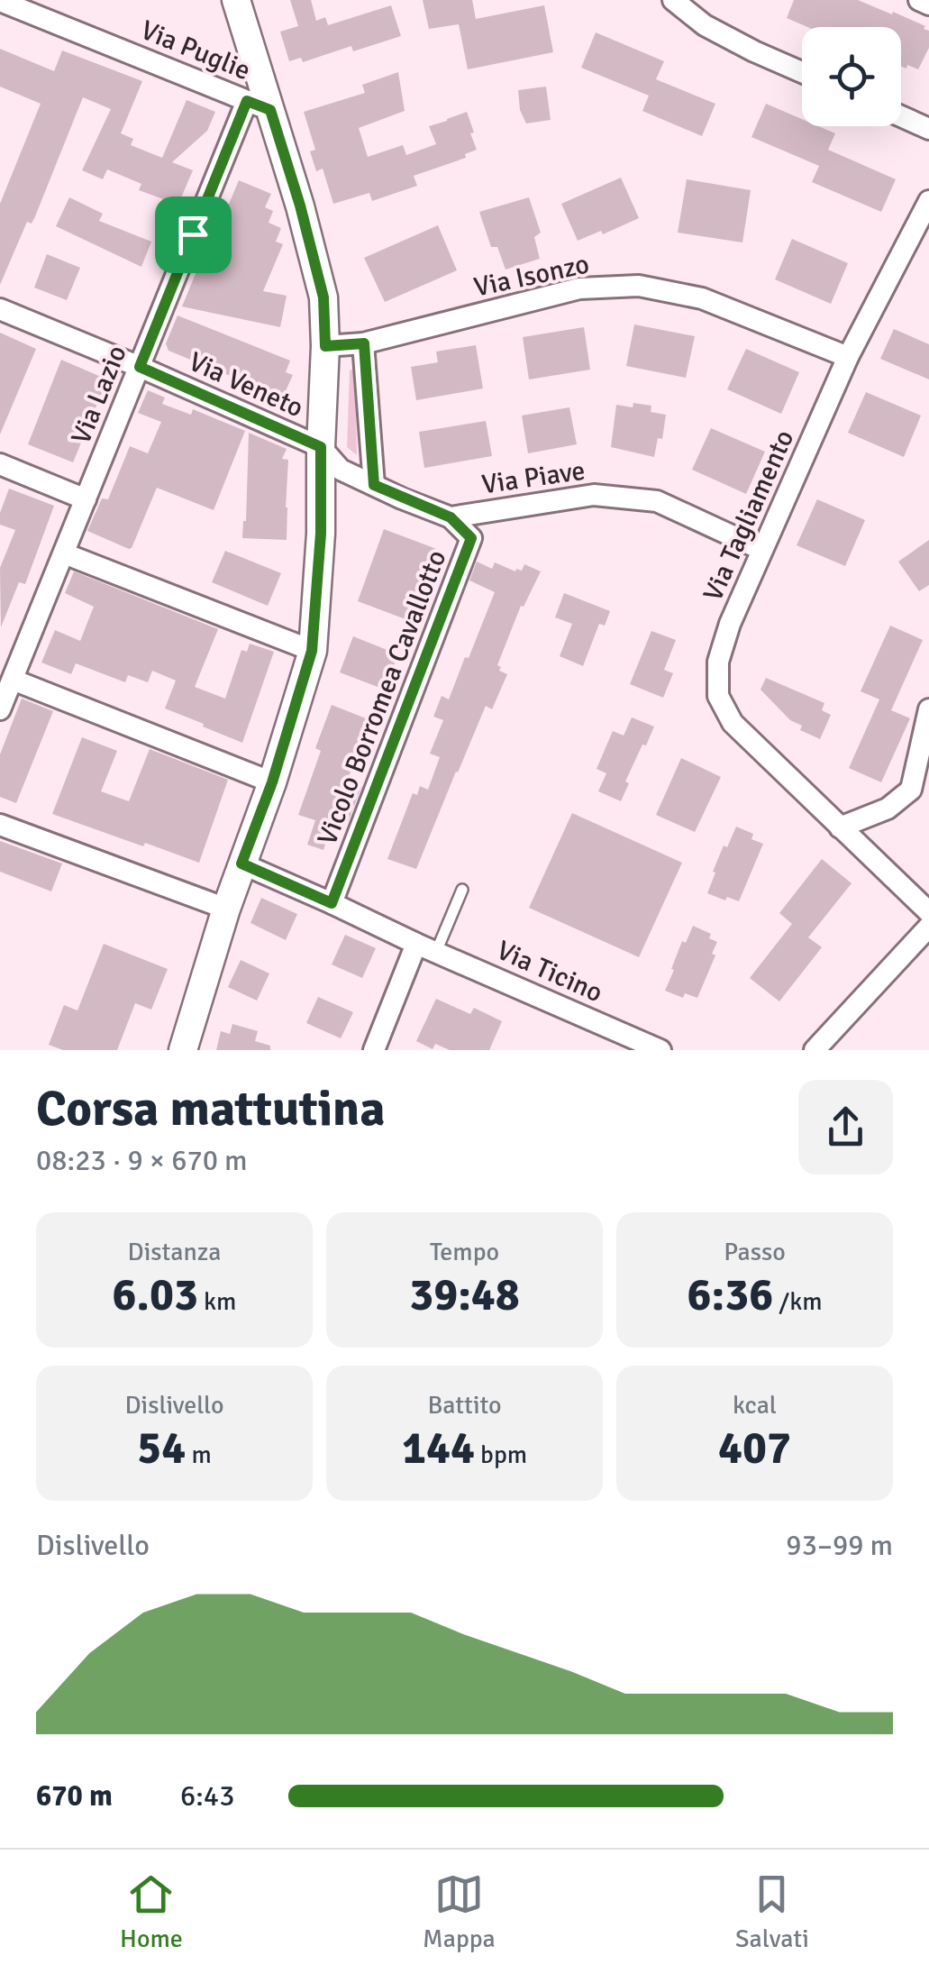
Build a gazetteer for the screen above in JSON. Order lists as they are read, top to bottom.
{
  "streets": {
    "street": [
      "Via Puglie",
      "Via Isonzo",
      "Via Veneto",
      "Via Lazio",
      "Via Piave",
      "Via Tagliamento",
      "Vicolo Borromea Cavallotto",
      "Via Ticino"
    ]
  },
  "crossings": [
    ["Via Puglie", "Via Lazio"],
    ["Via Isonzo", "Via Tagliamento"],
    ["Via Veneto", "Via Lazio"],
    ["Via Veneto", "Via Piave"],
    ["Via Piave", "Via Tagliamento"],
    ["Via Piave", "Vicolo Borromea Cavallotto"],
    ["Vicolo Borromea Cavallotto", "Via Ticino"]
  ],
  "page": {
    "heading": ["Corsa mattutina", "08:23 · 9 × 670 m"],
    "stats": [
      ["Distanza", "6.03 km"],
      ["Tempo", "39:48"],
      ["Passo", "6:36 /km"],
      ["Dislivello", "54 m"],
      ["Battito", "144 bpm"],
      ["kcal", "407"]
    ],
    "chart": ["Dislivello", "93–99 m"],
    "list": [
      {
        "name": "670 m",
        "note": "6:43"
      }
    ],
    "tabs": ["Home", "Mappa", "Salvati"]
  }
}
